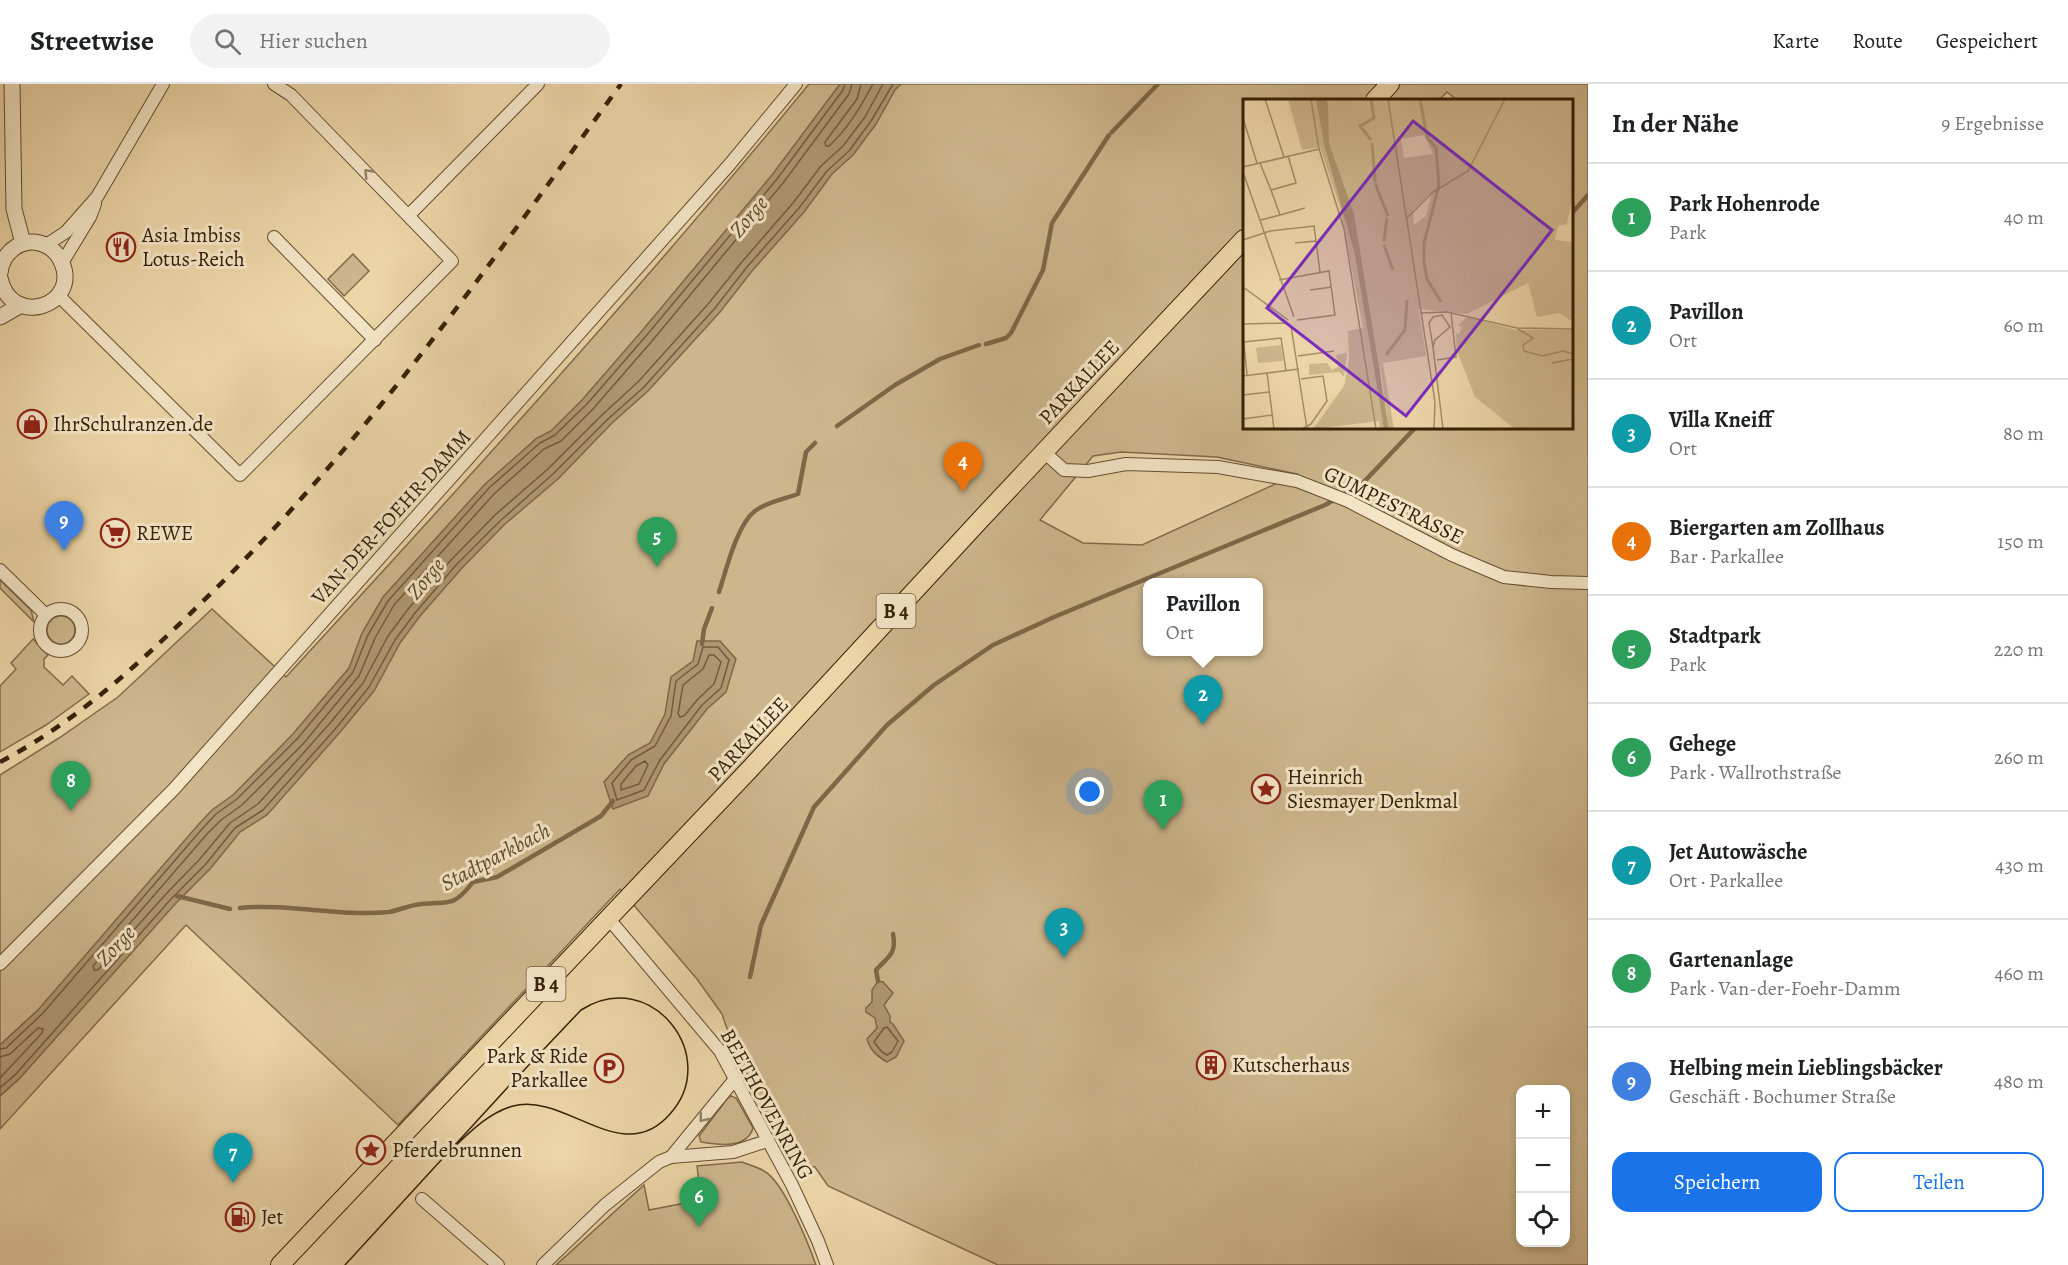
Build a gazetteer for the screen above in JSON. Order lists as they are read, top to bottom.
{
  "streets": {
    "main road": ["PARKALLEE", "B 4"],
    "street": ["GUMPESTRASSE", "VAN-DER-FOEHR-DAMM", "BEETHOVENRING"]
  },
  "crossings": [
    ["PARKALLEE", "GUMPESTRASSE"],
    ["PARKALLEE", "BEETHOVENRING"]
  ],
  "water": ["Zorge", "Stadtparkbach"],
  "places": {
    "restaurant": ["Asia Imbiss Lotus-Reich"],
    "shop": ["IhrSchulranzen.de"],
    "supermarket": ["REWE"],
    "place": ["Heinrich Siesmayer Denkmal", "Pferdebrunnen"],
    "building": ["Kutscherhaus"],
    "parking": ["Park & Ride Parkallee"],
    "fuel station": ["Jet"]
  },
  "page": {
    "header": "Streetwise",
    "search": "Hier suchen",
    "nav": ["Karte", "Route", "Gespeichert"],
    "heading": ["In der Nähe", "9 Ergebnisse"],
    "list": [
      {
        "mark": "1",
        "name": "Park Hohenrode",
        "note": "Park",
        "value": "40 m"
      },
      {
        "mark": "2",
        "name": "Pavillon",
        "note": "Ort",
        "value": "60 m"
      },
      {
        "mark": "3",
        "name": "Villa Kneiff",
        "note": "Ort",
        "value": "80 m"
      },
      {
        "mark": "4",
        "name": "Biergarten am Zollhaus",
        "note": "Bar · Parkallee",
        "value": "150 m"
      },
      {
        "mark": "5",
        "name": "Stadtpark",
        "note": "Park",
        "value": "220 m"
      },
      {
        "mark": "6",
        "name": "Gehege",
        "note": "Park · Wallrothstraße",
        "value": "260 m"
      },
      {
        "mark": "7",
        "name": "Jet Autowäsche",
        "note": "Ort · Parkallee",
        "value": "430 m"
      },
      {
        "mark": "8",
        "name": "Gartenanlage",
        "note": "Park · Van-der-Foehr-Damm",
        "value": "460 m"
      },
      {
        "mark": "9",
        "name": "Helbing mein Lieblingsbäcker",
        "note": "Geschäft · Bochumer Straße",
        "value": "480 m"
      }
    ],
    "pins": [
      "4",
      "9",
      "5",
      "2",
      "8",
      "1",
      "3",
      "7",
      "6"
    ],
    "popup": ["Pavillon", "Ort"],
    "map_buttons": ["+", "−"],
    "buttons": ["Speichern", "Teilen"]
  }
}
